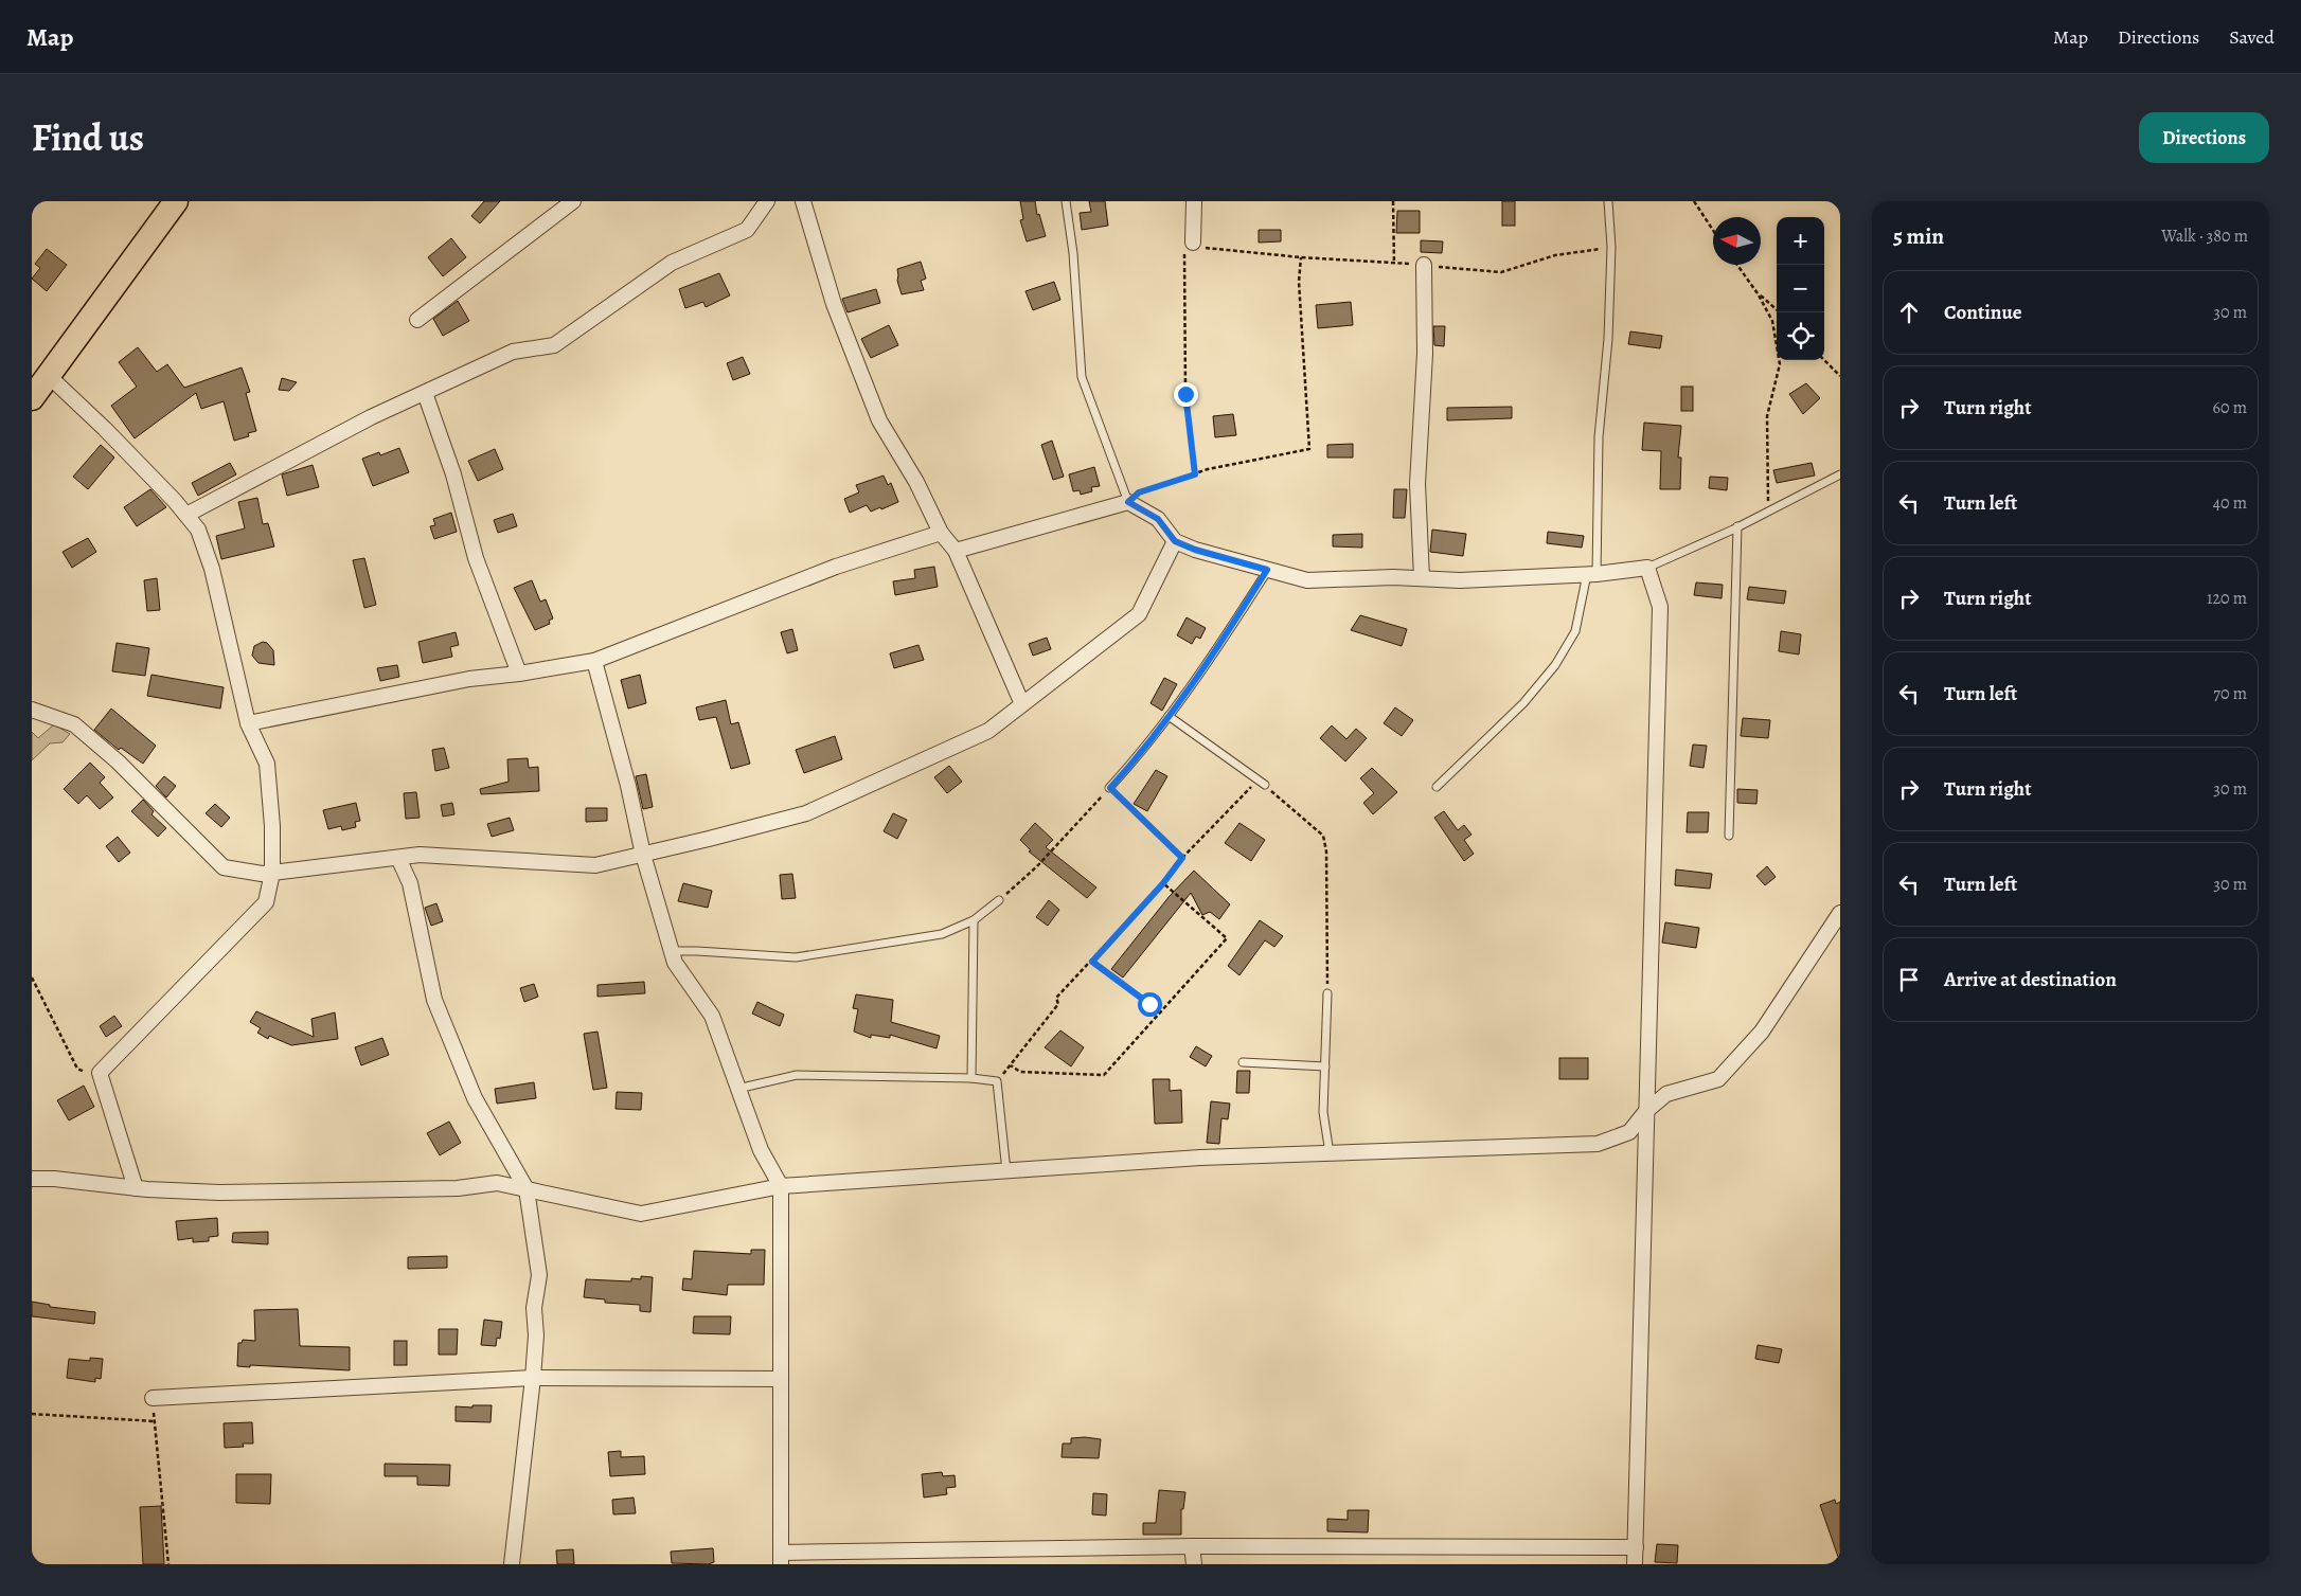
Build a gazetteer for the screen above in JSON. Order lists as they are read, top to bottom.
{
  "north": "left",
  "page": {
    "header": "Map",
    "nav": ["Map", "Directions", "Saved"],
    "title": "Find us",
    "buttons": "Directions",
    "heading": ["5 min", "Walk · 380 m"],
    "map_buttons": ["+", "−"],
    "list": [
      ["Continue", "30 m"],
      ["Turn right", "60 m"],
      ["Turn left", "40 m"],
      ["Turn right", "120 m"],
      ["Turn left", "70 m"],
      ["Turn right", "30 m"],
      ["Turn left", "30 m"],
      "Arrive at destination"
    ]
  }
}
